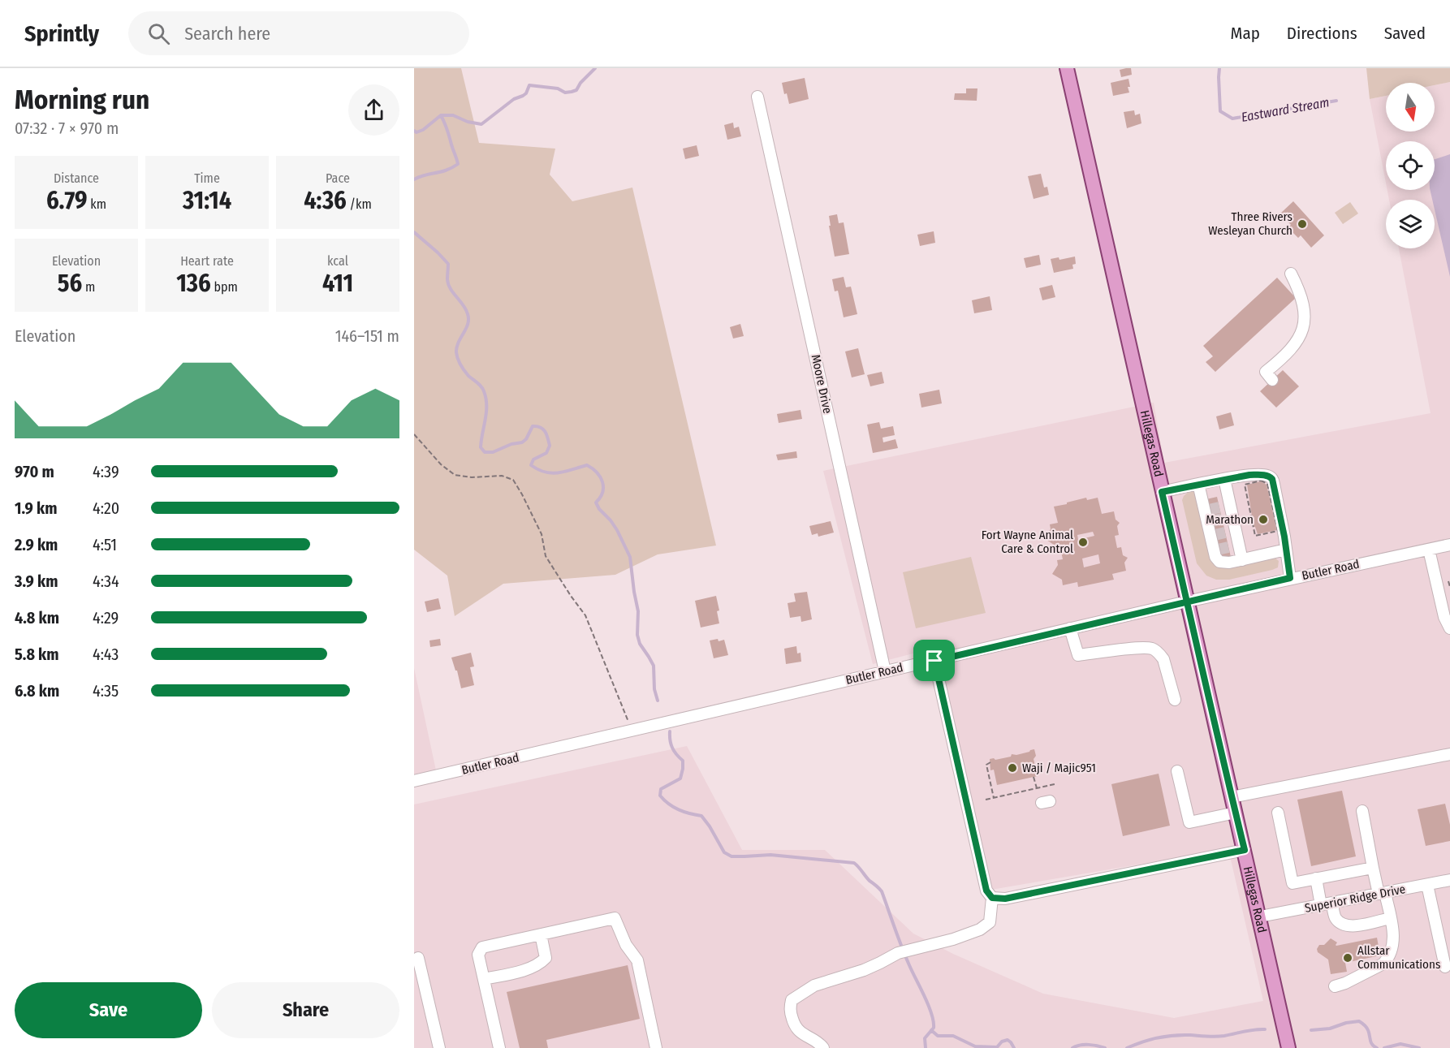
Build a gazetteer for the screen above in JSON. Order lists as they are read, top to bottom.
{
  "streets": {
    "main road": ["Hillegas Road"],
    "street": ["Moore Drive", "Butler Road", "Superior Ridge Drive"]
  },
  "crossings": [
    ["Moore Drive", "Butler Road"],
    ["Hillegas Road", "Butler Road"],
    ["Hillegas Road", "Superior Ridge Drive"]
  ],
  "water": ["Eastward Stream"],
  "places": [
    "Three Rivers Wesleyan Church",
    "Marathon",
    "Fort Wayne Animal Care & Control",
    "Waji / Majic951",
    "Allstar Communications"
  ],
  "north": "bottom",
  "page": {
    "header": "Sprintly",
    "search": "Search here",
    "nav": ["Map", "Directions", "Saved"],
    "heading": ["Morning run", "07:32 · 7 × 970 m"],
    "stats": [
      ["Distance", "6.79 km"],
      ["Time", "31:14"],
      ["Pace", "4:36 /km"],
      ["Elevation", "56 m"],
      ["Heart rate", "136 bpm"],
      ["kcal", "411"]
    ],
    "chart": ["Elevation", "146–151 m"],
    "list": [
      {
        "name": "970 m",
        "note": "4:39"
      },
      {
        "name": "1.9 km",
        "note": "4:20"
      },
      {
        "name": "2.9 km",
        "note": "4:51"
      },
      {
        "name": "3.9 km",
        "note": "4:34"
      },
      {
        "name": "4.8 km",
        "note": "4:29"
      },
      {
        "name": "5.8 km",
        "note": "4:43"
      },
      {
        "name": "6.8 km",
        "note": "4:35"
      }
    ],
    "buttons": ["Save", "Share"]
  }
}
